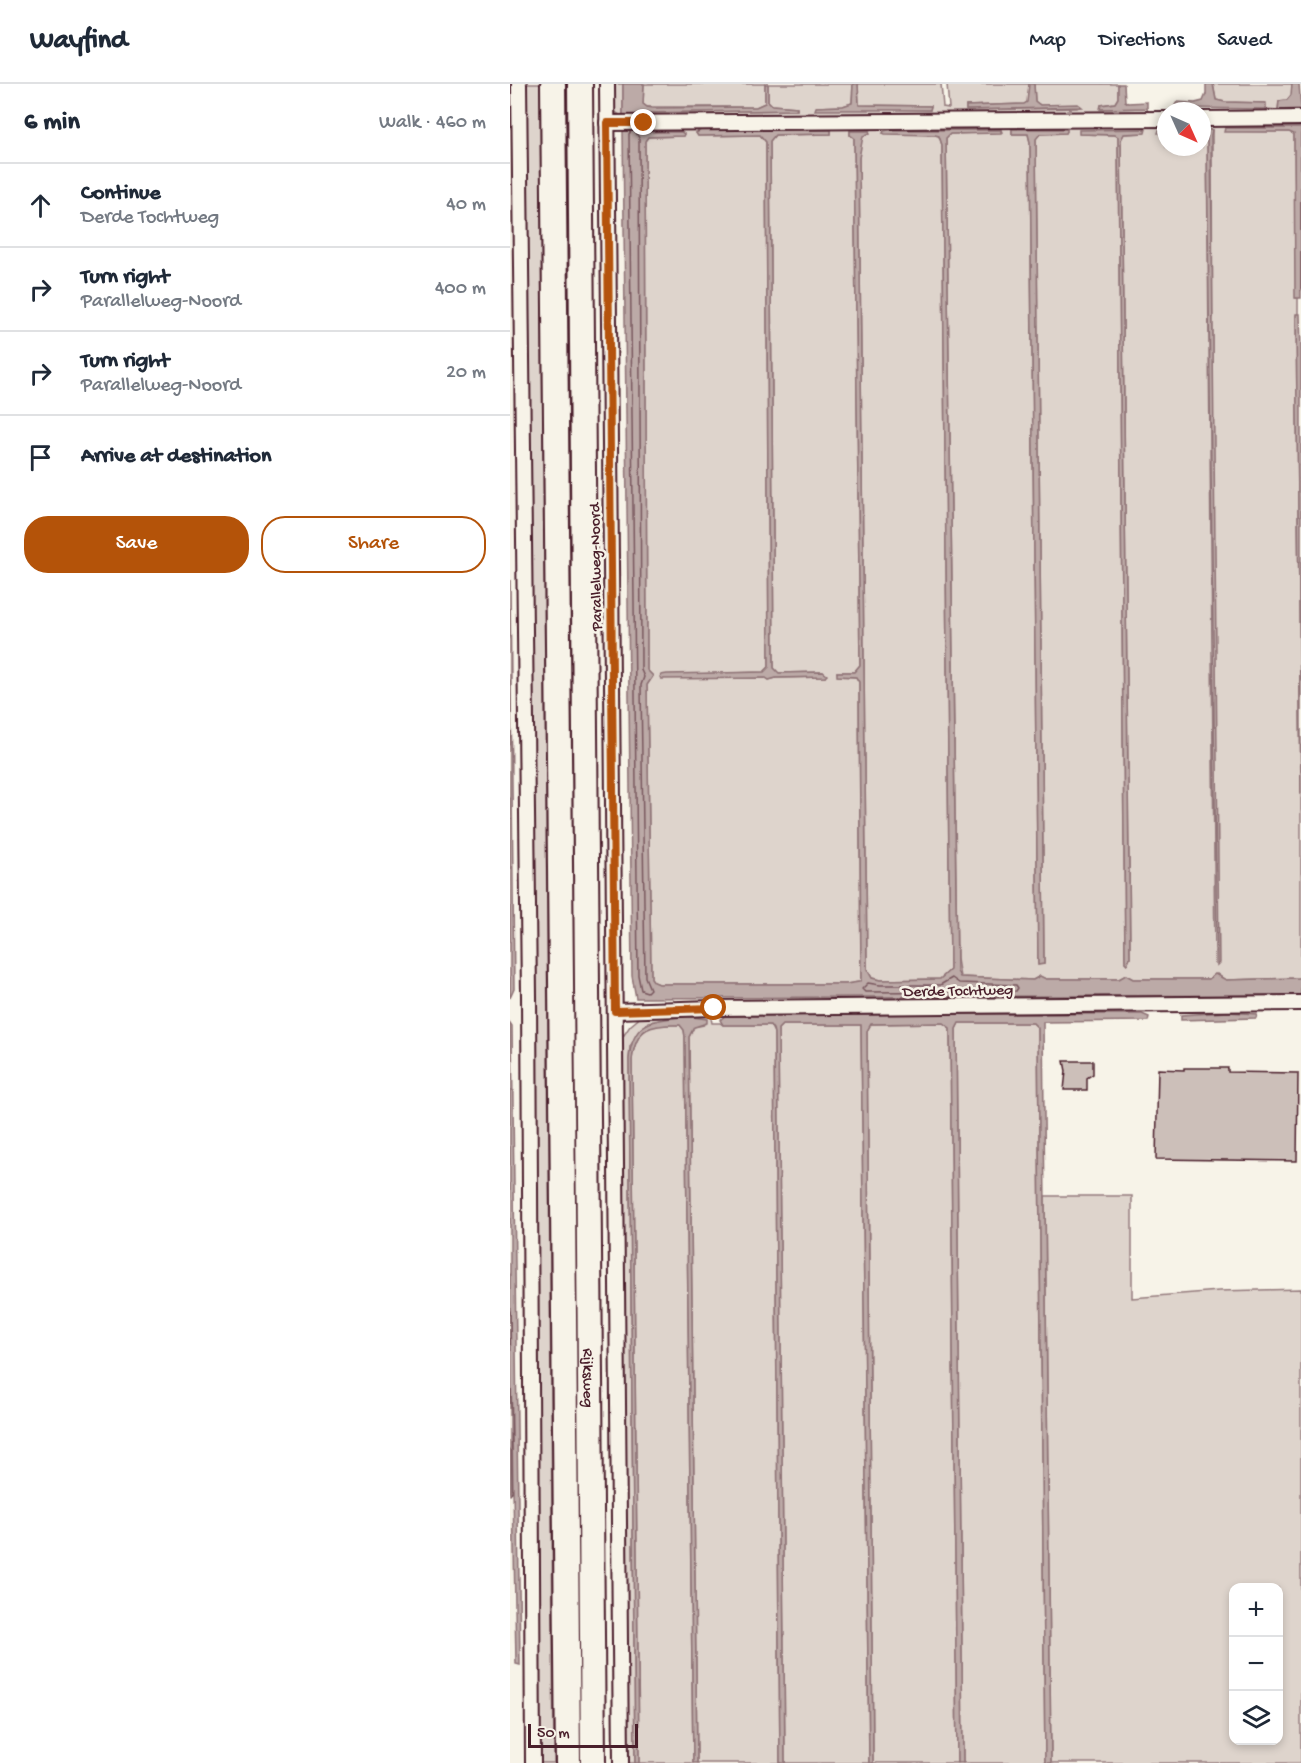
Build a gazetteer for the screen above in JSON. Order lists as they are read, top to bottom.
{
  "streets": {
    "highway": ["Rijksweg"],
    "street": ["Parallelweg-Noord", "Derde Tochtweg"]
  },
  "crossings": [
    ["Parallelweg-Noord", "Derde Tochtweg"],
    ["Parallelweg-Noord", "Rijksweg"],
    ["Derde Tochtweg", "Rijksweg"]
  ],
  "scale_bar": "50 m",
  "north": "bottom right",
  "page": {
    "header": "Wayfind",
    "nav": ["Map", "Directions", "Saved"],
    "heading": ["6 min", "Walk · 460 m"],
    "list": [
      ["Continue", "Derde Tochtweg", "40 m"],
      ["Turn right", "Parallelweg-Noord", "400 m"],
      ["Turn right", "Parallelweg-Noord", "20 m"],
      "Arrive at destination"
    ],
    "buttons": ["Save", "Share"],
    "map_buttons": ["+", "−"],
    "scale": "50 m"
  }
}
